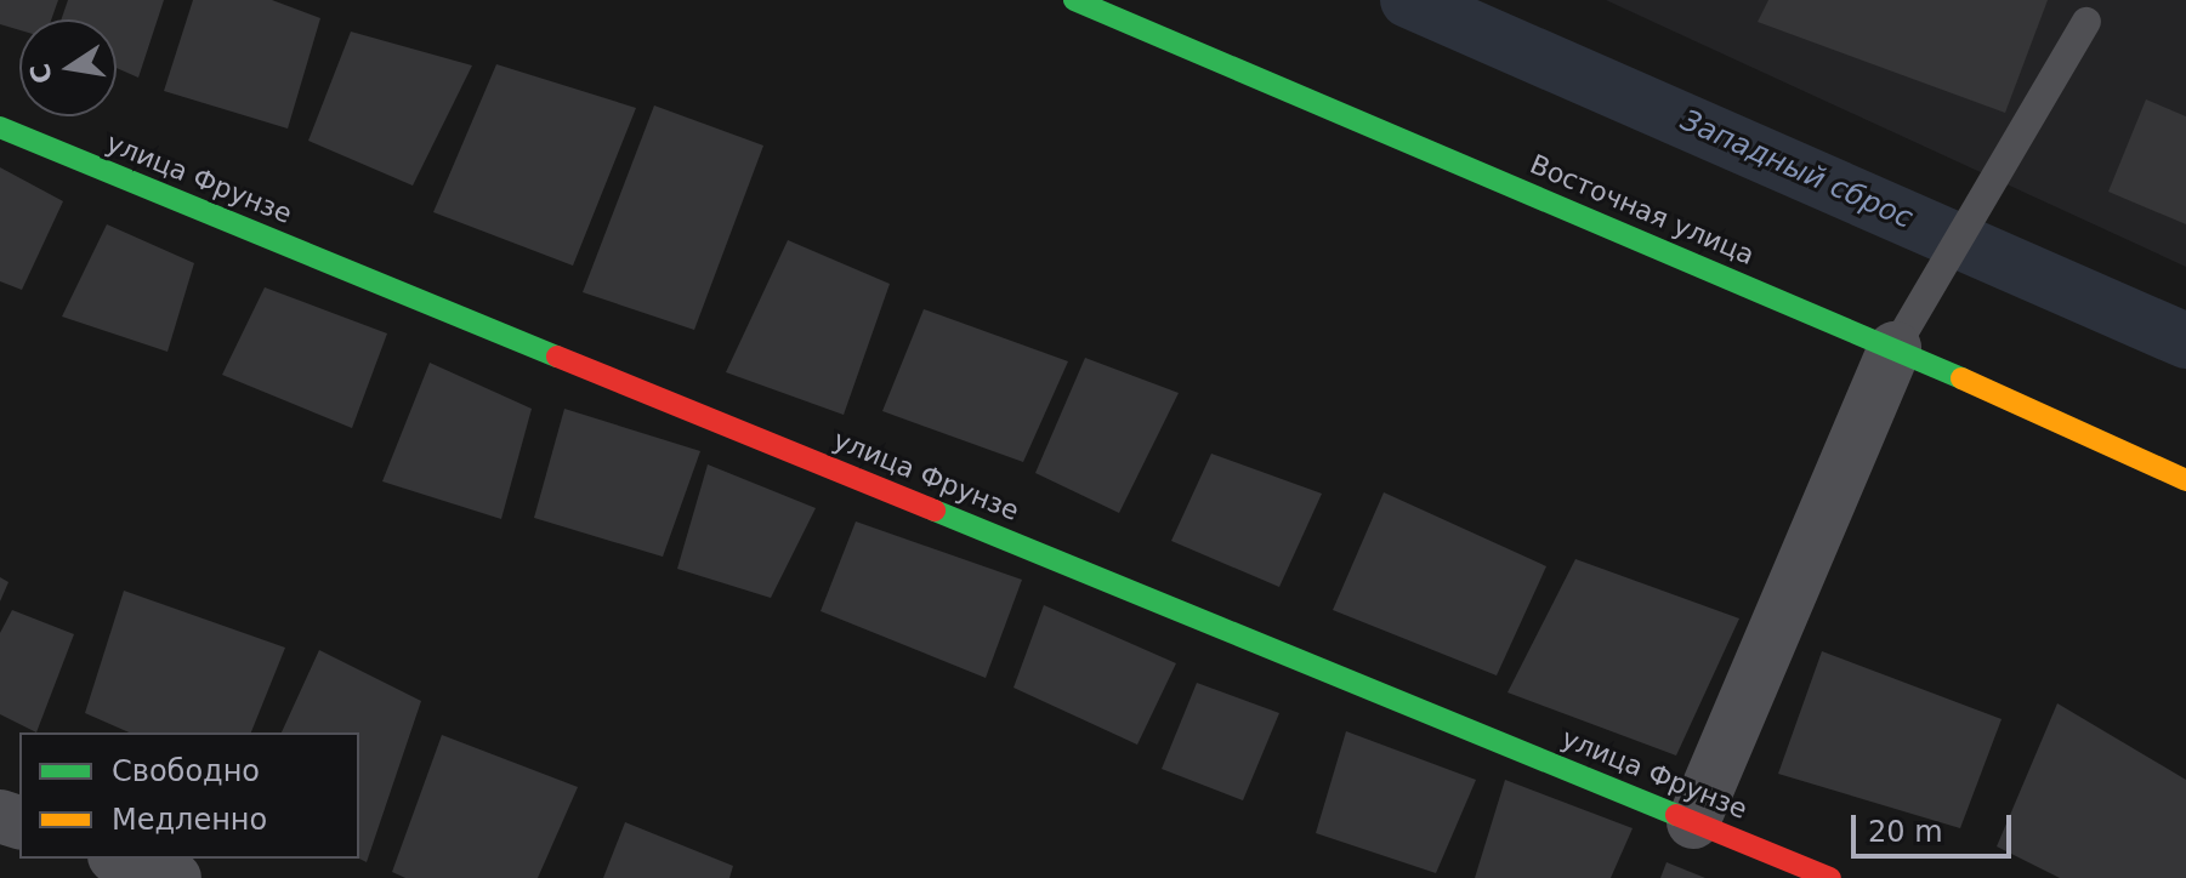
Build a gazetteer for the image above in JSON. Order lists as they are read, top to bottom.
{
  "streets": {
    "street": ["улица Фрунзе", "Восточная улица"]
  },
  "water": ["Западный сброс"],
  "legend": ["Свободно", "Медленно"],
  "scale_bar": "20 m",
  "north": "left"
}
